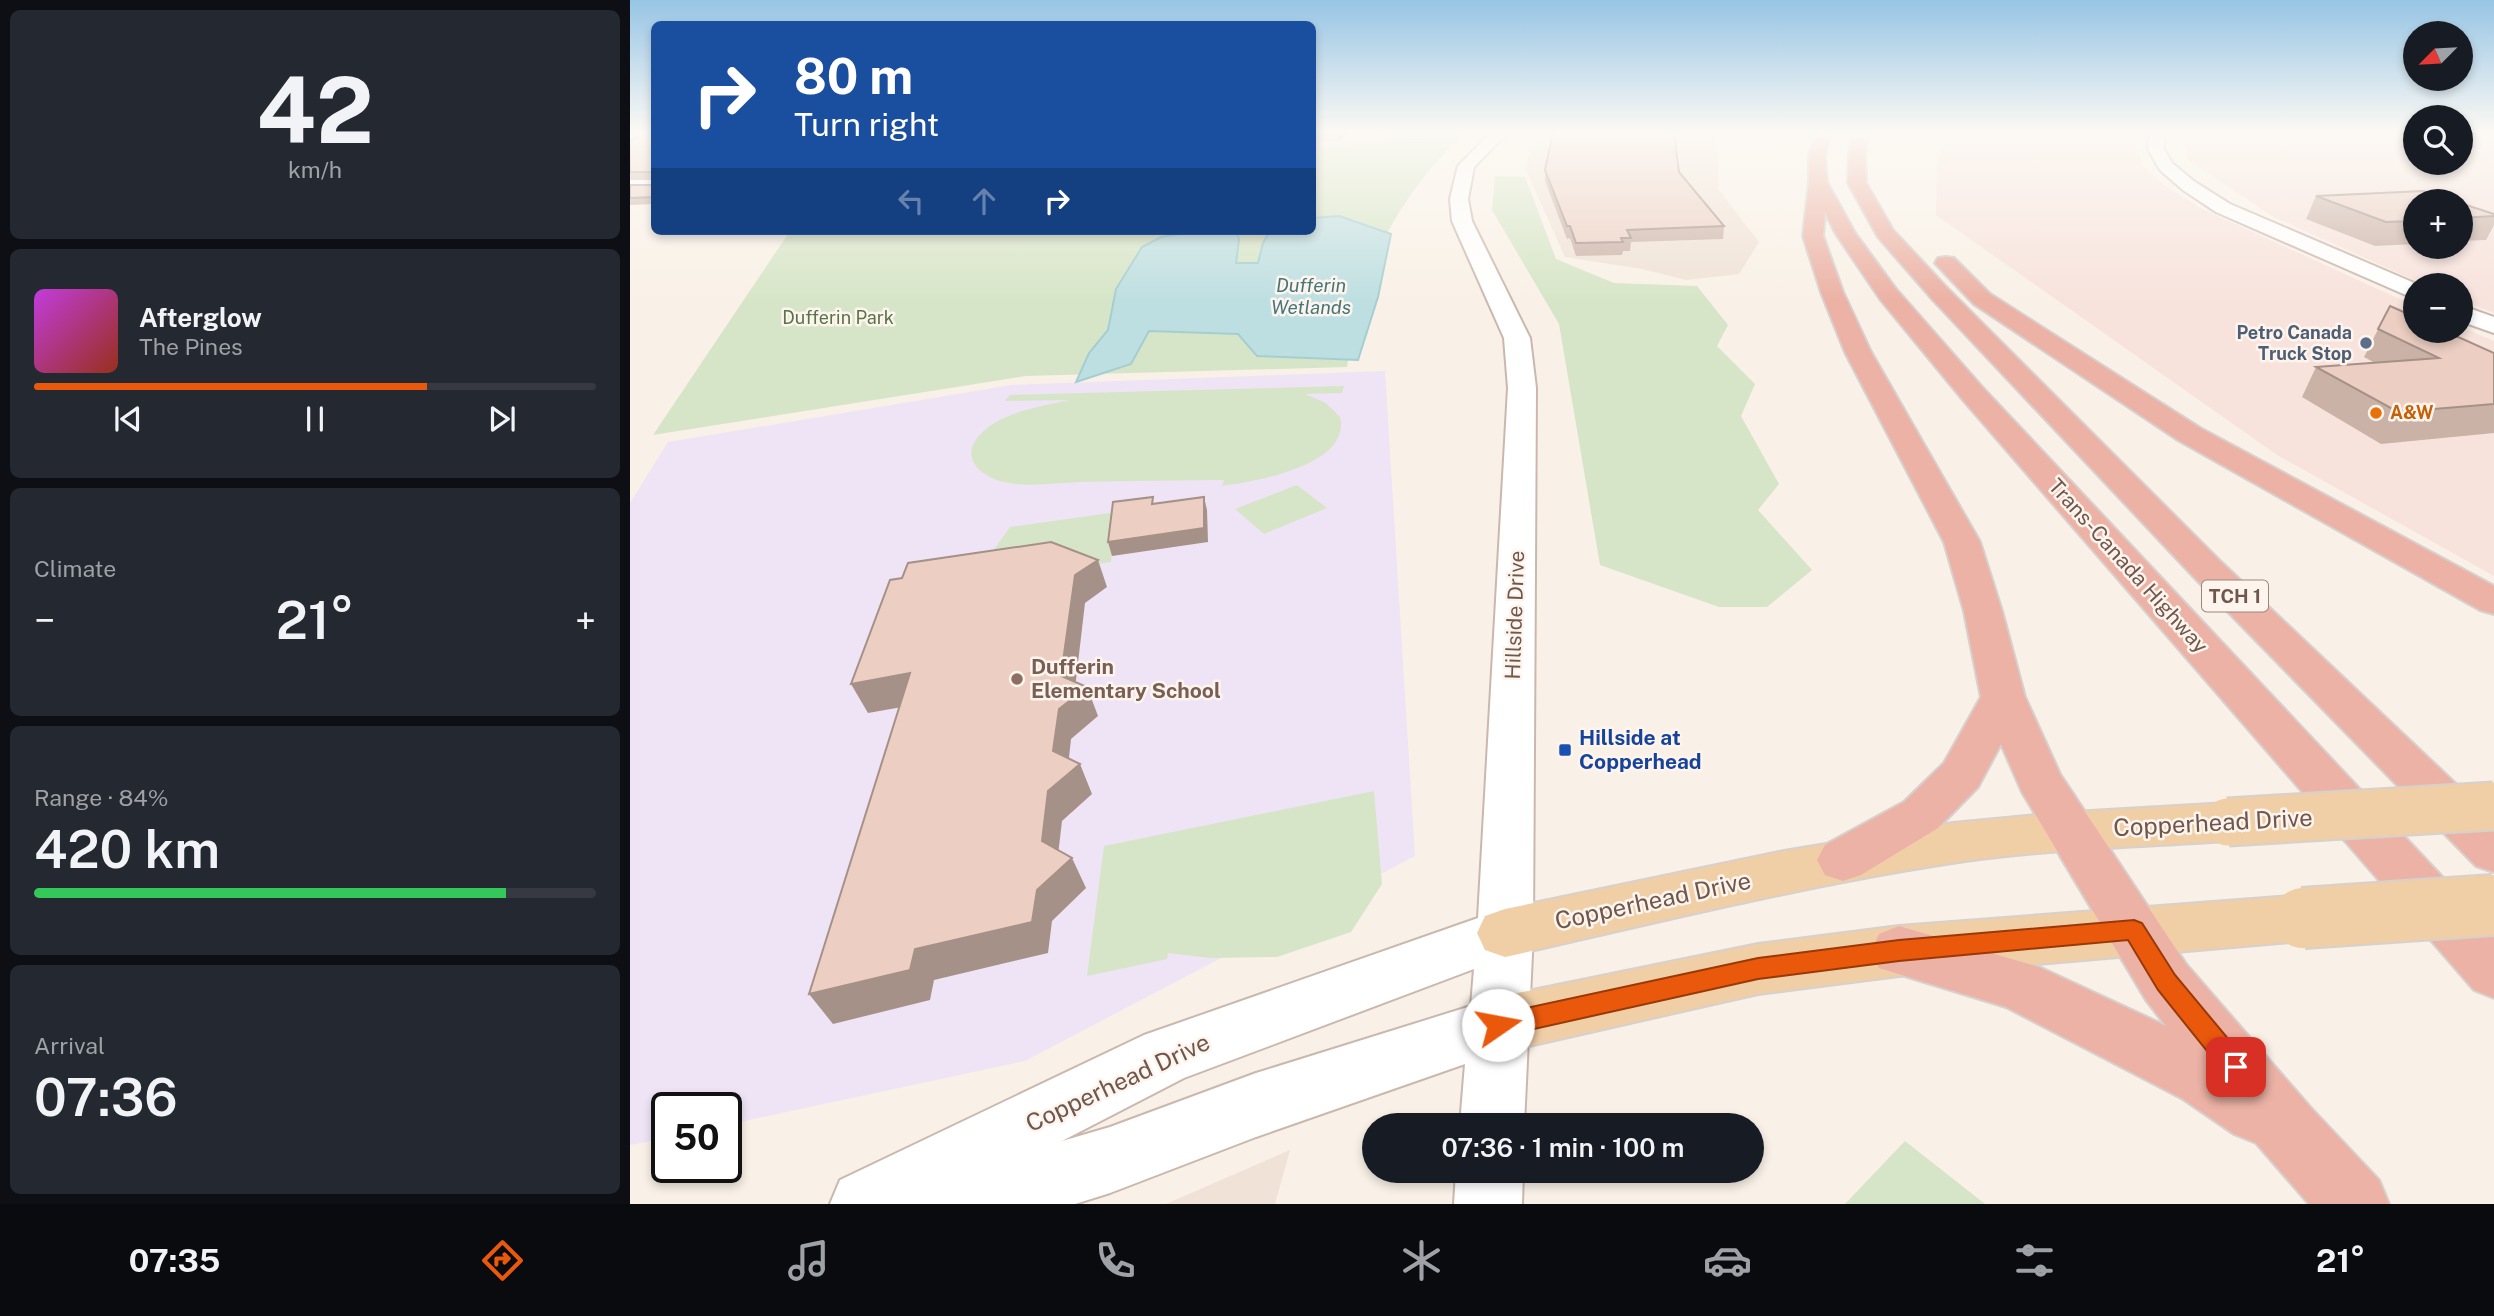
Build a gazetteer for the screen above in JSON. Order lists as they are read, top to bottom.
{
  "streets": {
    "highway": ["Trans-Canada Highway", "TCH 1"],
    "main road": ["Copperhead Drive"],
    "street": ["Hillside Drive"]
  },
  "crossings": [
    ["Hillside Drive", "Copperhead Drive"]
  ],
  "water": ["Dufferin Wetlands"],
  "parks": ["Dufferin Park"],
  "places": {
    "other": ["Petro Canada Truck Stop", "A&W", "Dufferin Elementary School"],
    "transit": ["Hillside at Copperhead"]
  },
  "north": "bottom left",
  "page": {
    "tile": [
      ["42", "km/h"],
      "Climate",
      ["Range · 84%", "420 km"],
      ["Arrival", "07:36"]
    ],
    "map_buttons": ["+", "−"],
    "turn": ["80 m", "Turn right"],
    "song": ["Afterglow", "The Pines"],
    "heat": ["−", "21°", "+"],
    "limit": "50",
    "trip": "07:36 · 1 min · 100 m",
    "tabs": ["07:35", "21°"]
  }
}
